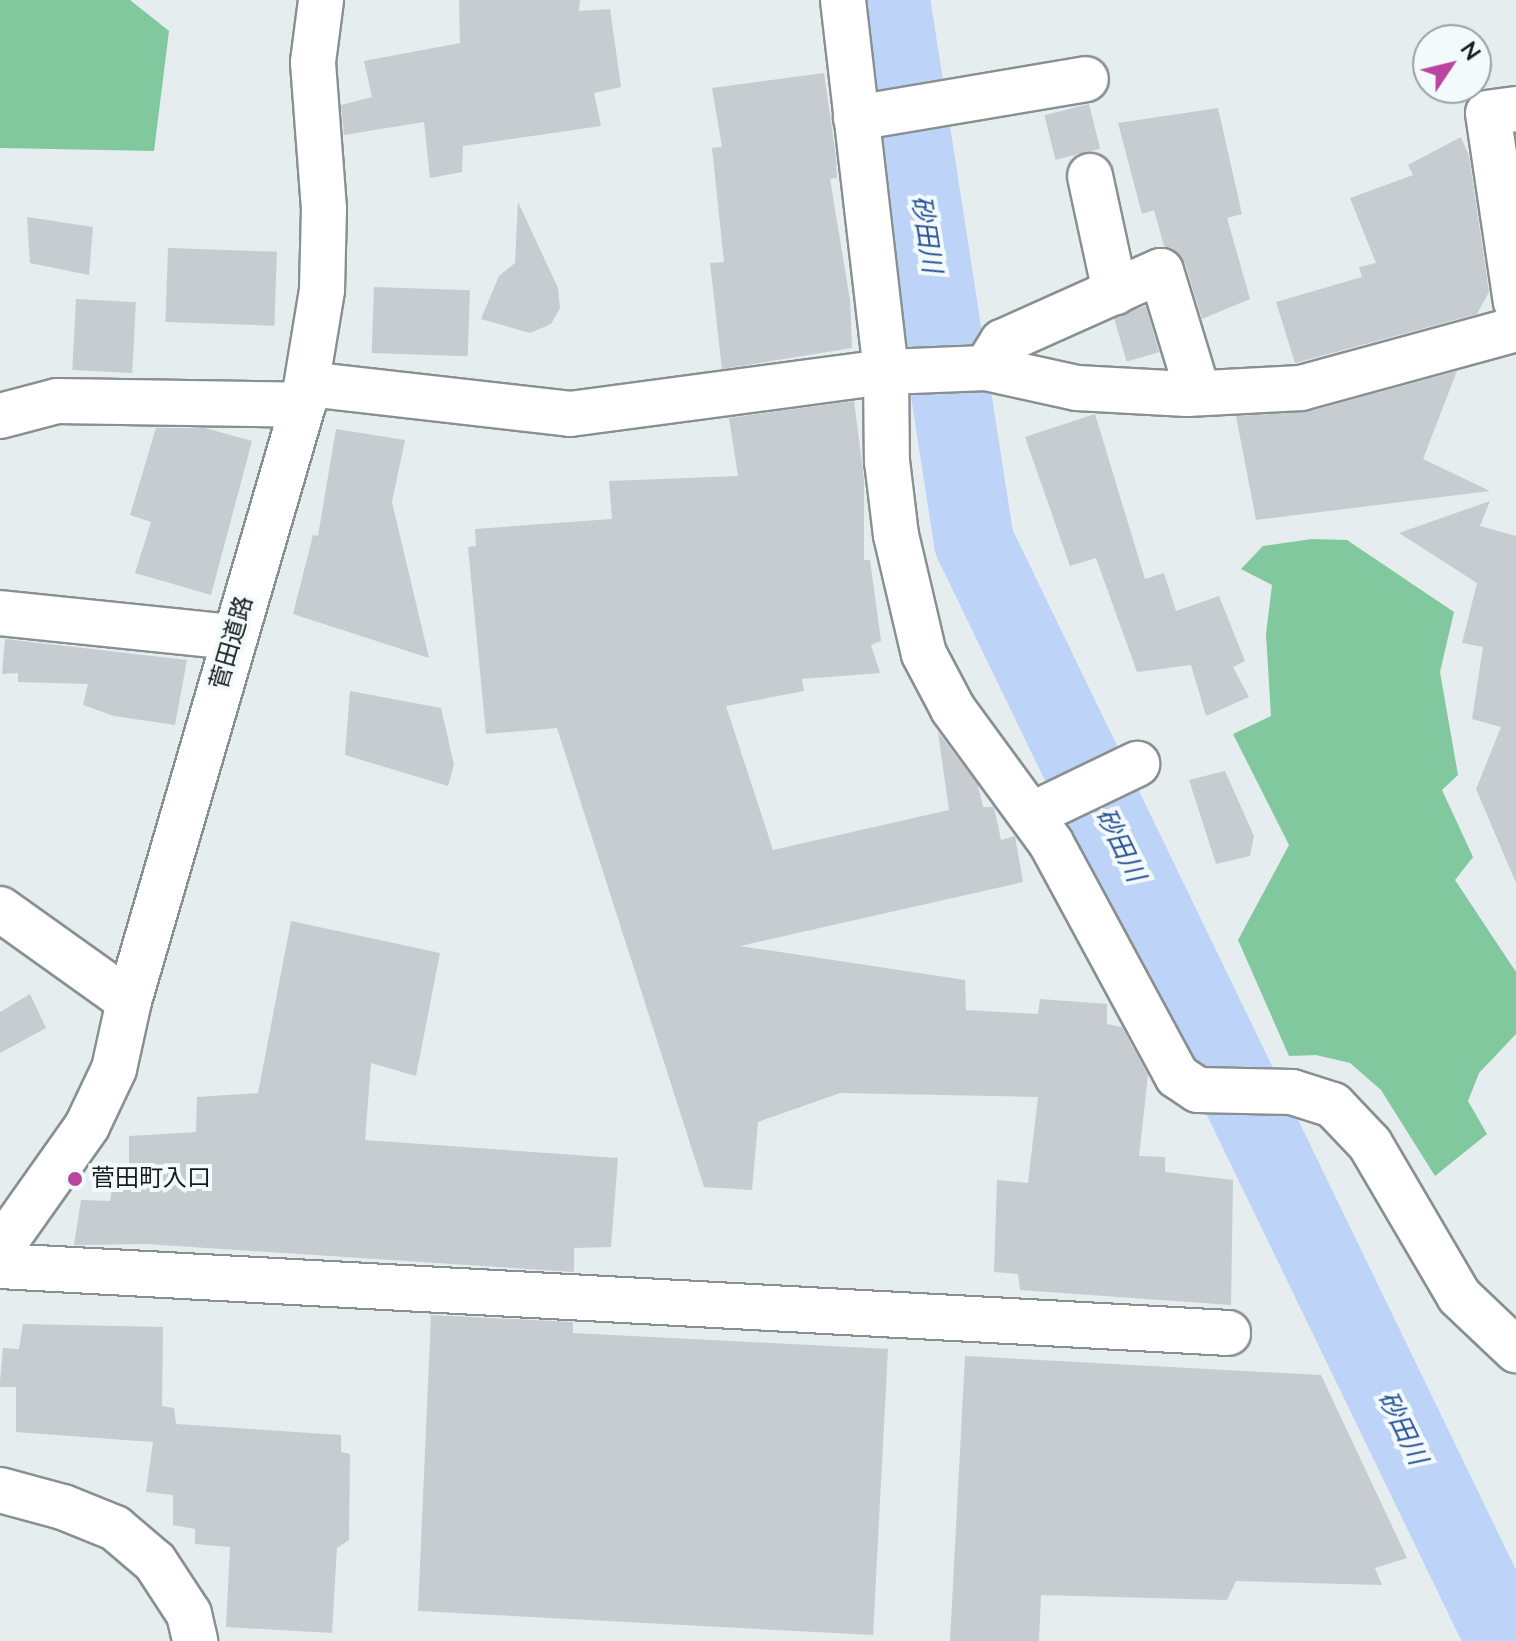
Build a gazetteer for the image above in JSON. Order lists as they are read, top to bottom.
{
  "streets": {
    "street": ["菅田道路"]
  },
  "water": ["砂田川"],
  "places": ["菅田町入口"],
  "north": "top right"
}
